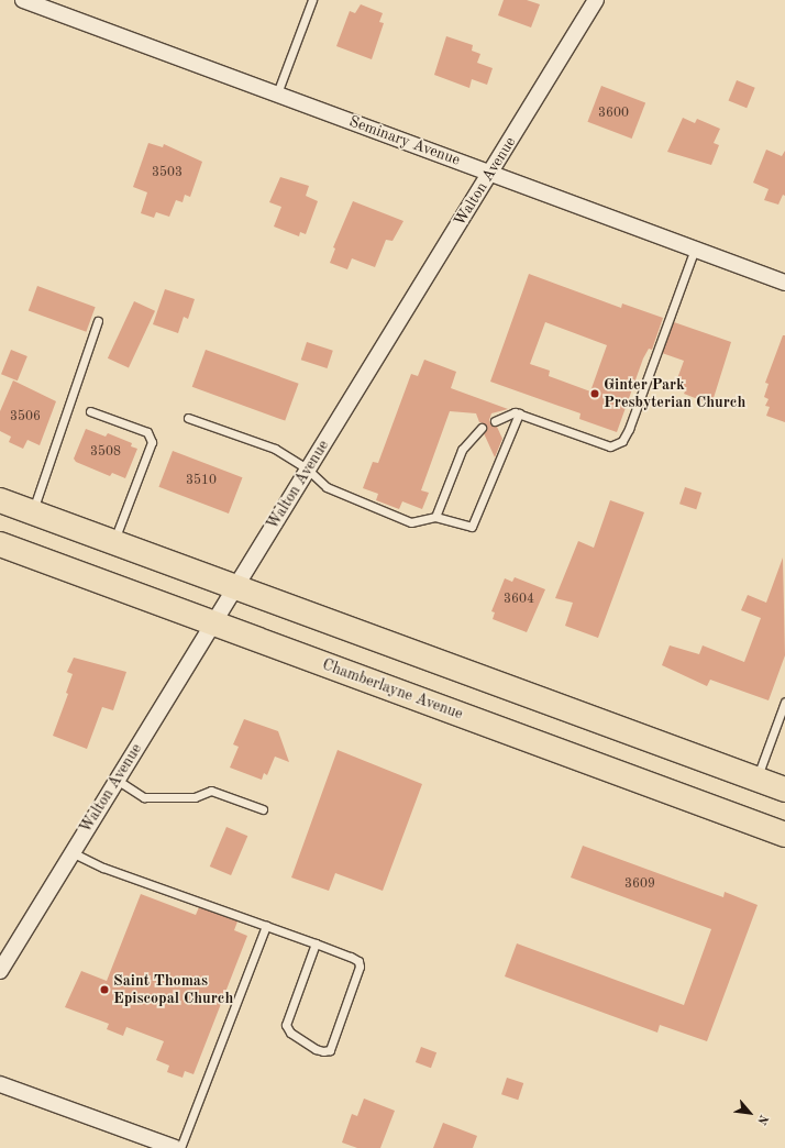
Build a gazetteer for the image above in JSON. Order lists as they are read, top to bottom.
{
  "streets": {
    "main road": ["Chamberlayne Avenue"],
    "street": ["Seminary Avenue", "Walton Avenue"]
  },
  "crossings": [
    ["Seminary Avenue", "Walton Avenue"],
    ["Walton Avenue", "Chamberlayne Avenue"]
  ],
  "places": ["Ginter Park Presbyterian Church", "Saint Thomas Episcopal Church"],
  "house_numbers": [
    "3600",
    "3503",
    "3506",
    "3508",
    "3510",
    "3604",
    "3609"
  ],
  "north": "bottom right"
}
